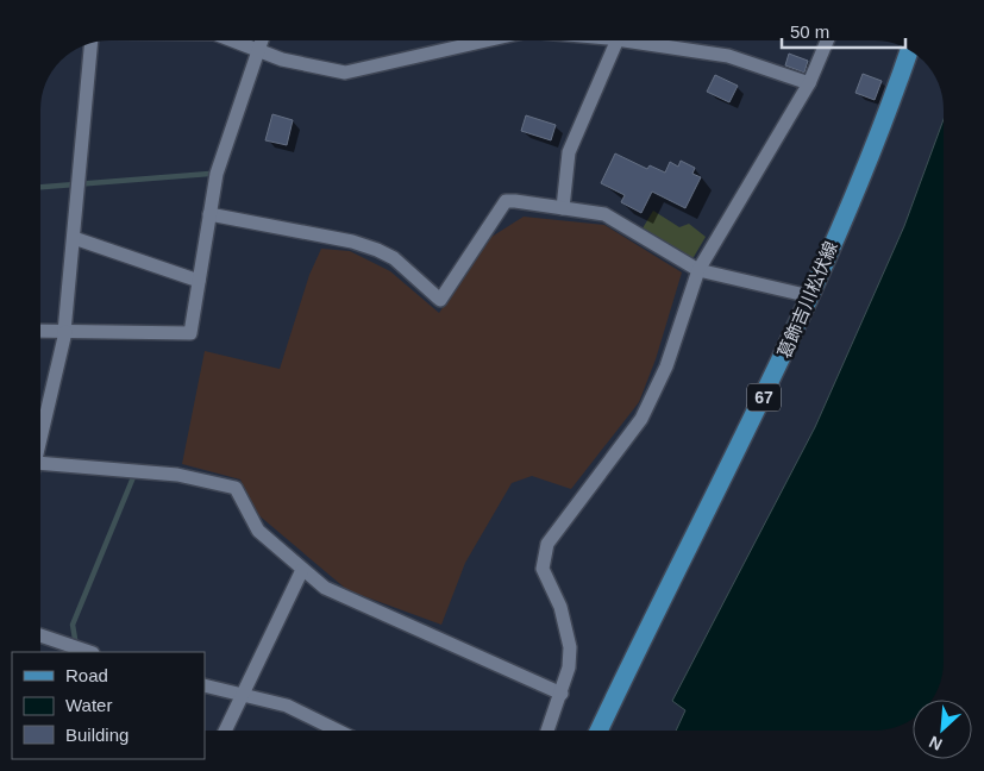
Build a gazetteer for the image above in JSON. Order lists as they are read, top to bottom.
{
  "streets": {
    "main road": ["葛飾吉川松伏線", "67"]
  },
  "legend": ["Road", "Water", "Building"],
  "scale_bar": "50 m",
  "north": "bottom left"
}
